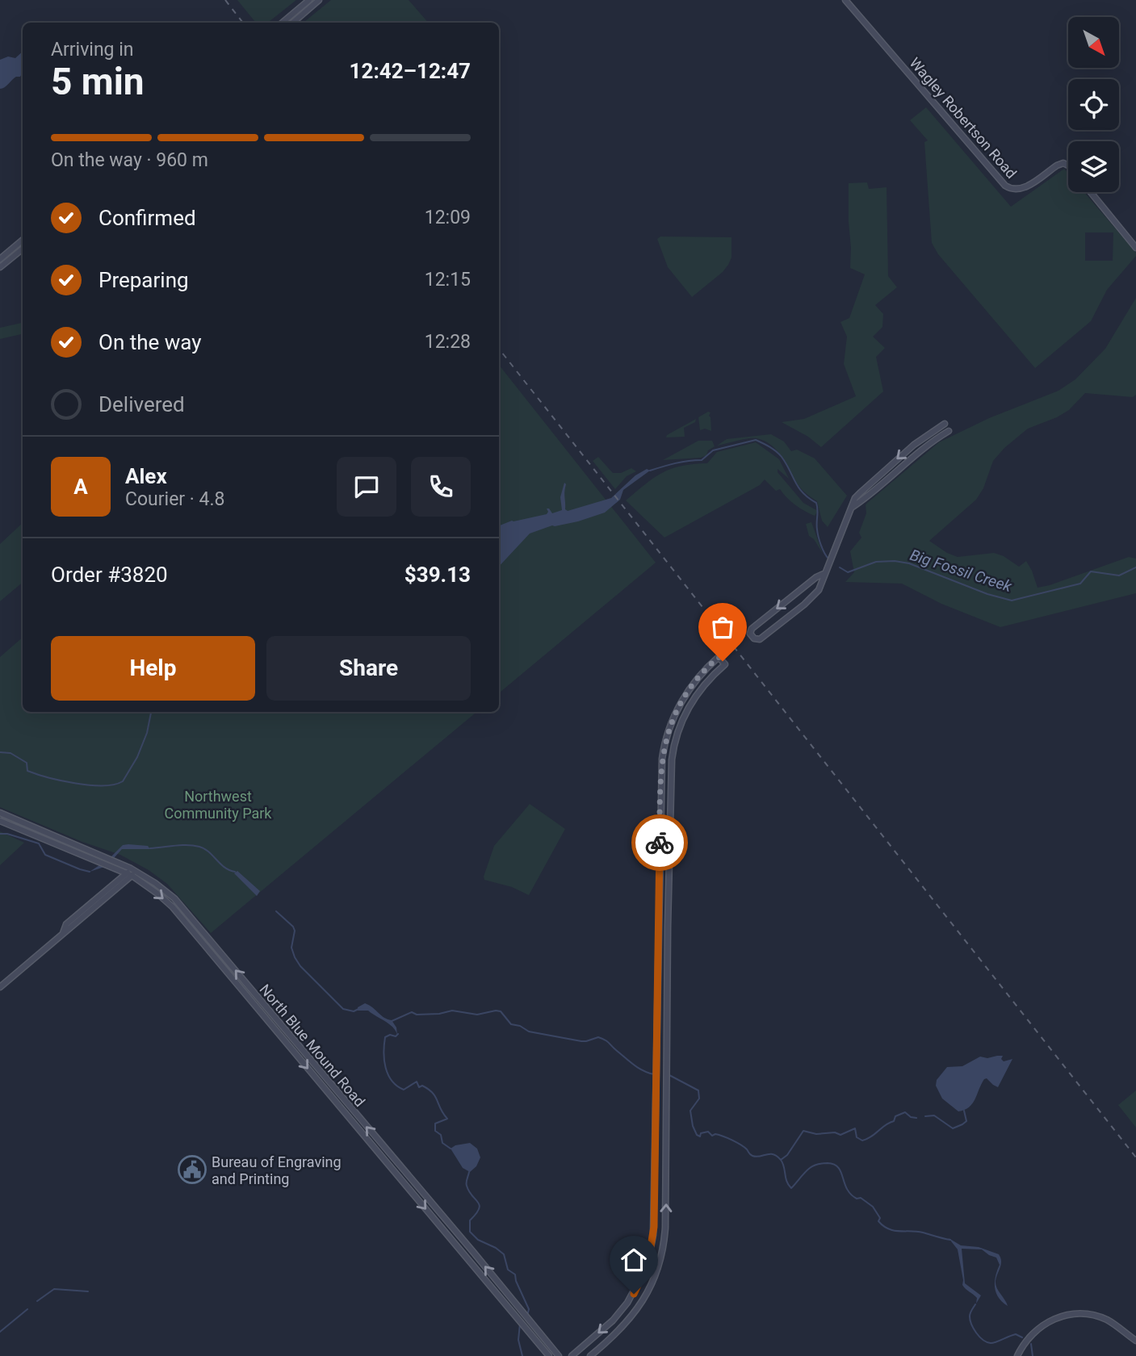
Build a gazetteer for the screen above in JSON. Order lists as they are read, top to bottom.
{
  "streets": {
    "street": ["Wagley Robertson Road", "North Blue Mound Road"]
  },
  "water": ["Big Fossil Creek"],
  "parks": ["Northwest Community Park"],
  "places": {
    "public building": ["Bureau of Engraving and Printing"]
  },
  "north": "bottom right",
  "page": {
    "heading": ["5 min", "Arriving in", "12:42–12:47"],
    "panel": [
      "Alex",
      "Courier · 4.8",
      "Order #3820",
      "$39.13"
    ],
    "bar": "On the way · 960 m",
    "list": [
      ["Confirmed", "12:09"],
      ["Preparing", "12:15"],
      ["On the way", "12:28"],
      "Delivered"
    ],
    "round": "A",
    "buttons": ["Help", "Share"]
  }
}
